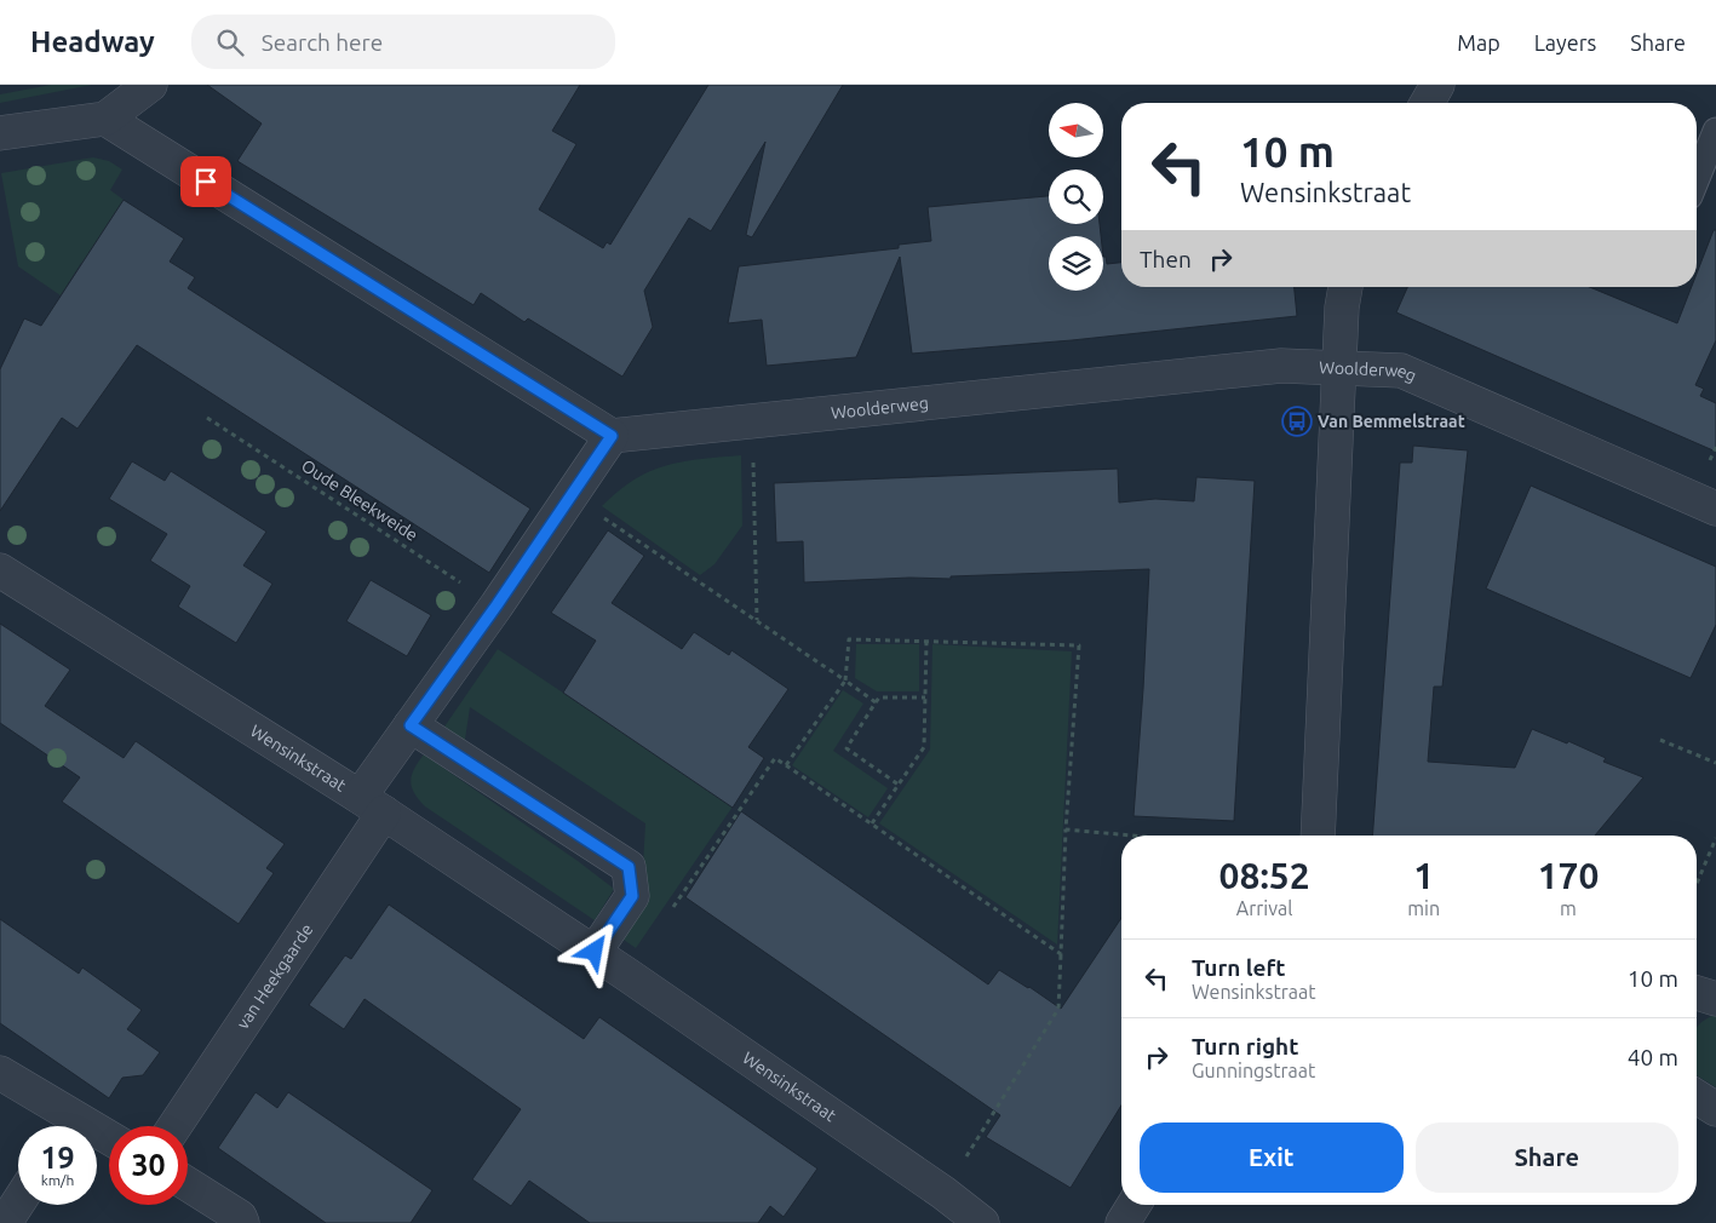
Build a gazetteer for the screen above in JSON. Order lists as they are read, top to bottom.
{
  "streets": {
    "street": ["Woolderweg", "Wensinkstraat", "van Heekgaarde"],
    "path": ["Oude Bleekweide"]
  },
  "crossings": [
    ["Woolderweg", "van Heekgaarde"],
    ["Oude Bleekweide", "van Heekgaarde"],
    ["Wensinkstraat", "van Heekgaarde"]
  ],
  "places": {
    "bus stop": ["Van Bemmelstraat"]
  },
  "north": "left",
  "page": {
    "header": "Headway",
    "search": "Search here",
    "nav": ["Map", "Layers", "Share"],
    "turn": ["10 m", "Wensinkstraat"],
    "then": "Then",
    "eta": [
      "08:52",
      "Arrival",
      "1",
      "min",
      "170",
      "m"
    ],
    "list": [
      {
        "name": "Turn left",
        "note": "Wensinkstraat",
        "value": "10 m"
      },
      {
        "name": "Turn right",
        "note": "Gunningstraat",
        "value": "40 m"
      }
    ],
    "buttons": ["Exit", "Share"],
    "speed": "19 km/h",
    "limit": "30"
  }
}
